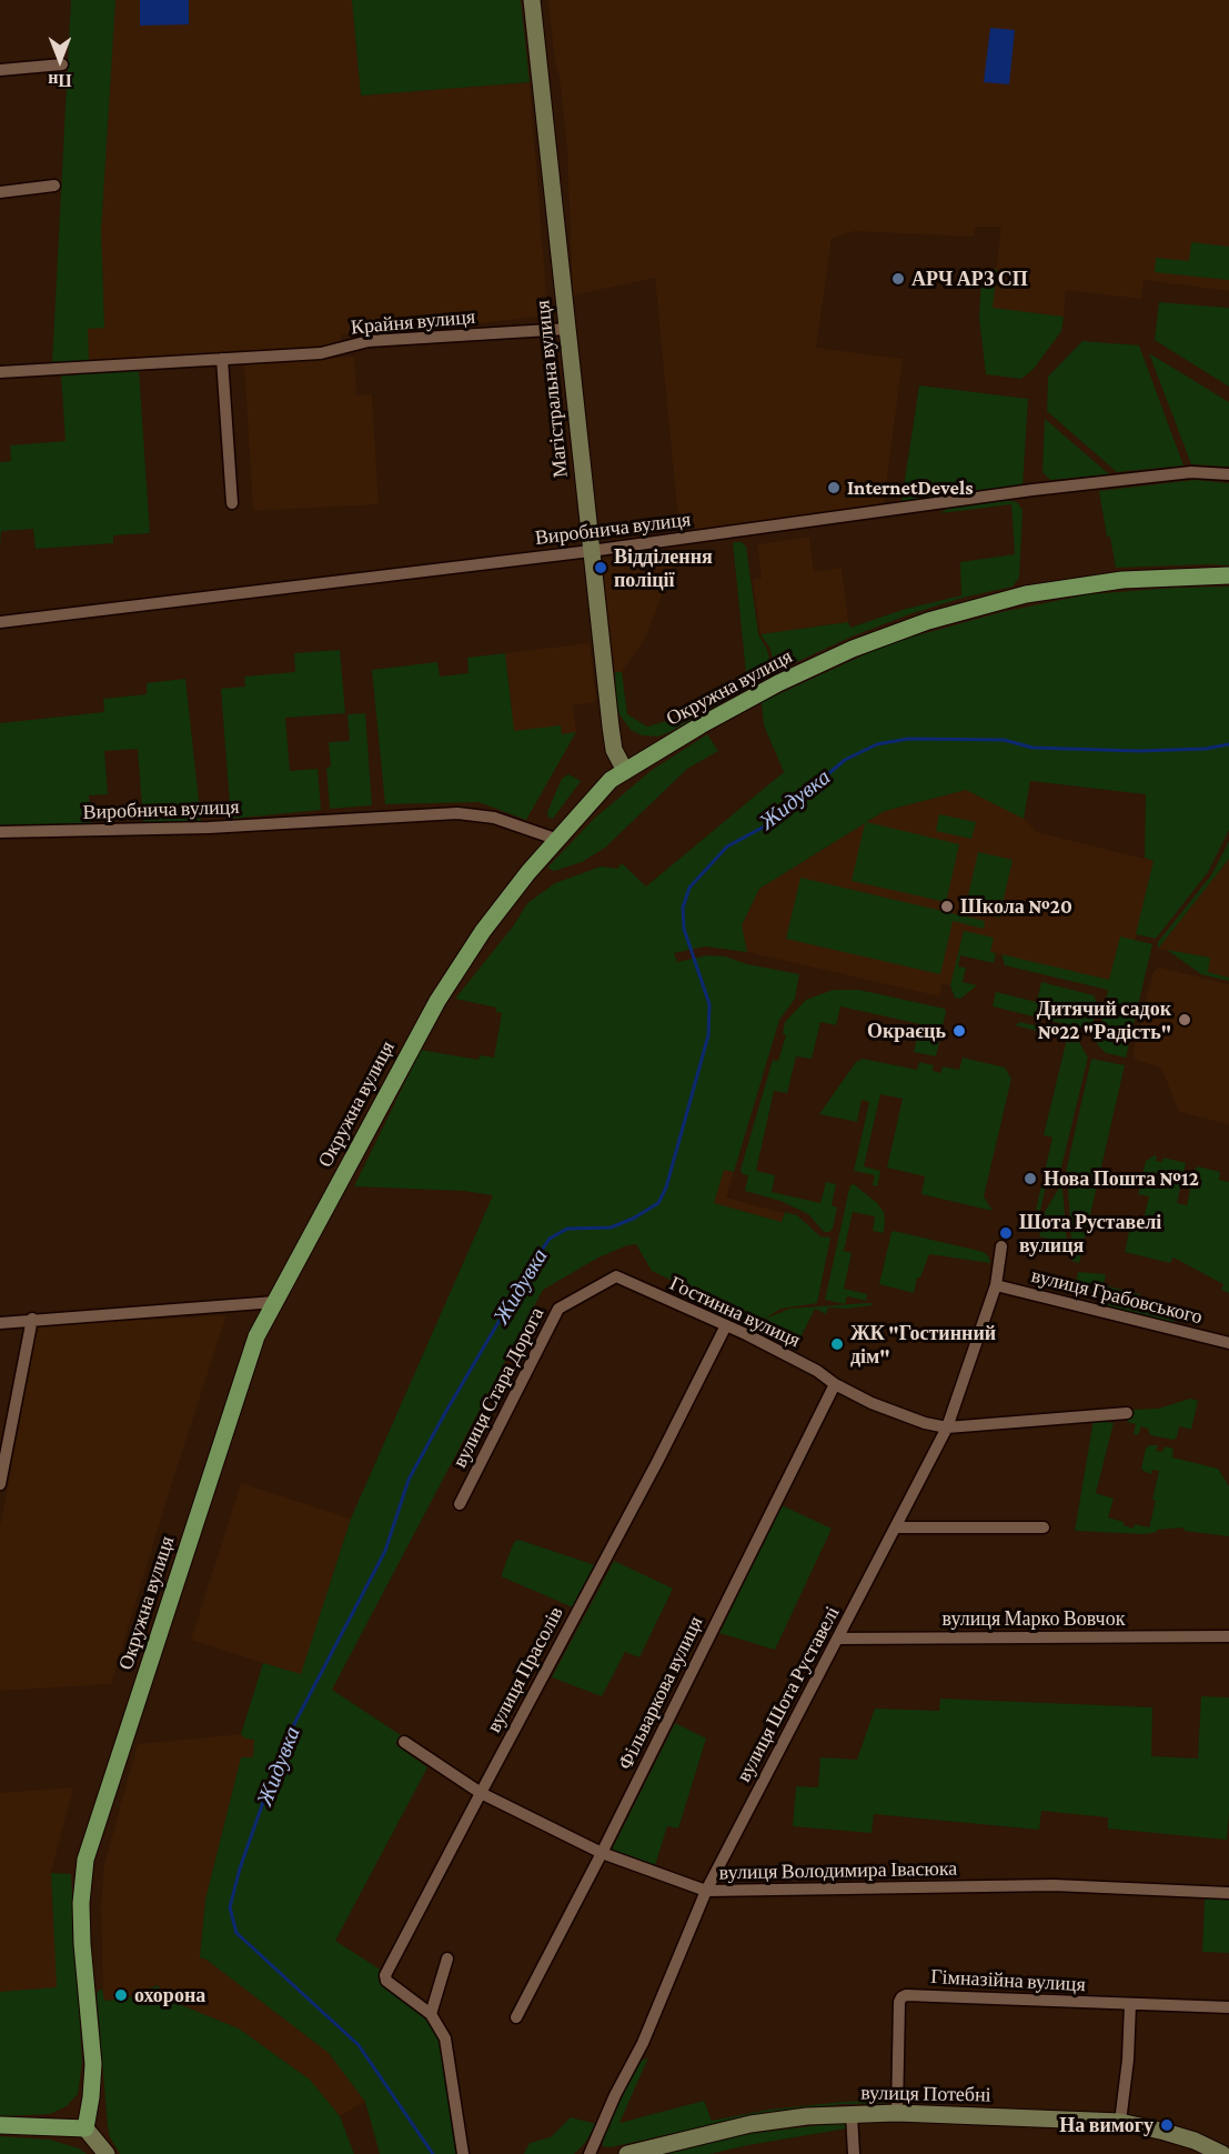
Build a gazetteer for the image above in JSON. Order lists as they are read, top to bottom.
{
  "streets": {
    "main road": ["Окружна вулиця"],
    "street": [
      "Крайня вулиця",
      "Магістральна вулиця",
      "Виробнича вулиця",
      "вулиця Грабовського",
      "Гостинна вулиця",
      "вулиця Стара Дорога",
      "вулиця Марко Вовчок",
      "вулиця Прасолів",
      "Фільваркова вулиця",
      "вулиця Шота Руставелі",
      "вулиця Володимира Івасюка",
      "Гімназійна вулиця",
      "вулиця Потебні"
    ]
  },
  "crossings": [
    ["Крайня вулиця", "Магістральна вулиця"],
    ["Магістральна вулиця", "Виробнича вулиця"],
    ["Магістральна вулиця", "Окружна вулиця"],
    ["Виробнича вулиця", "Окружна вулиця"],
    ["вулиця Грабовського", "вулиця Шота Руставелі"],
    ["Гостинна вулиця", "вулиця Стара Дорога"],
    ["Гостинна вулиця", "вулиця Прасолів"],
    ["Гостинна вулиця", "Фільваркова вулиця"],
    ["Гостинна вулиця", "вулиця Шота Руставелі"],
    ["вулиця Марко Вовчок", "вулиця Шота Руставелі"],
    ["вулиця Прасолів", "вулиця Володимира Івасюка"],
    ["Фільваркова вулиця", "вулиця Володимира Івасюка"],
    ["вулиця Шота Руставелі", "вулиця Володимира Івасюка"],
    ["Гімназійна вулиця", "вулиця Потебні"]
  ],
  "water": ["Жидувка"],
  "places": [
    "АРЧ АРЗ СП",
    "InternetDevels",
    "Відділення поліції",
    "Школа №20",
    "Дитячий садок №22 \"Радість\"",
    "Окраєць",
    "Нова Пошта №12",
    "Шота Руставелі вулиця",
    "ЖК \"Гостинний дім\"",
    "охорона",
    "На вимогу"
  ],
  "north": "bottom"
}
